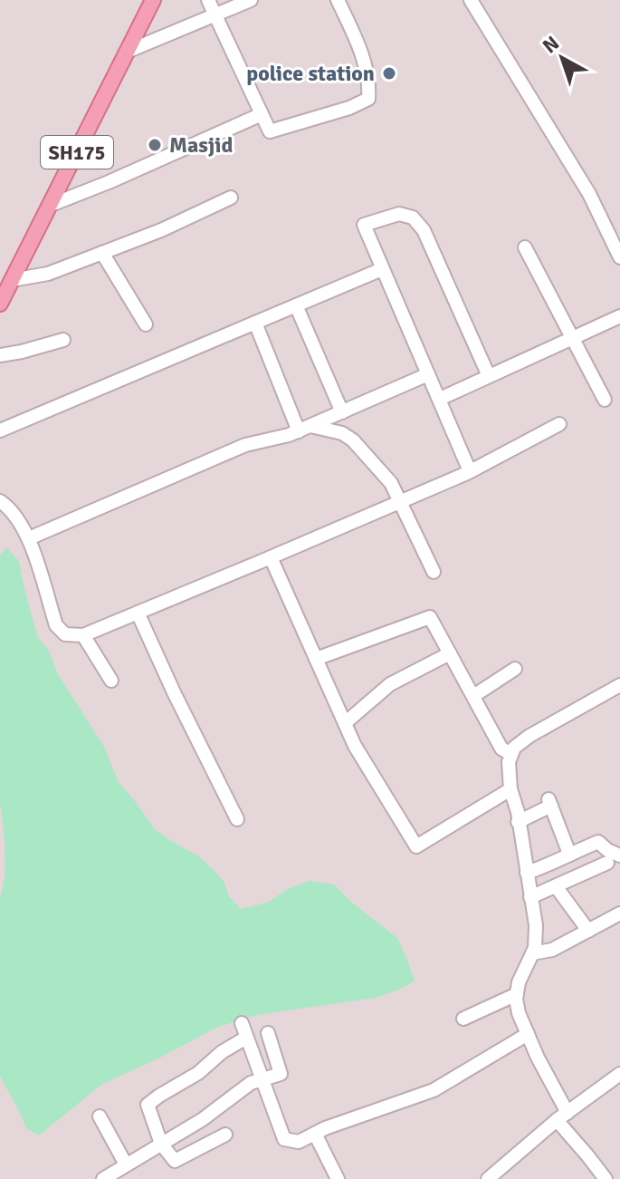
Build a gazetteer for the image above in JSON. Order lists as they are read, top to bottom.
{
  "streets": {
    "main road": ["SH175"]
  },
  "places": ["police station", "Masjid"],
  "north": "top left"
}
